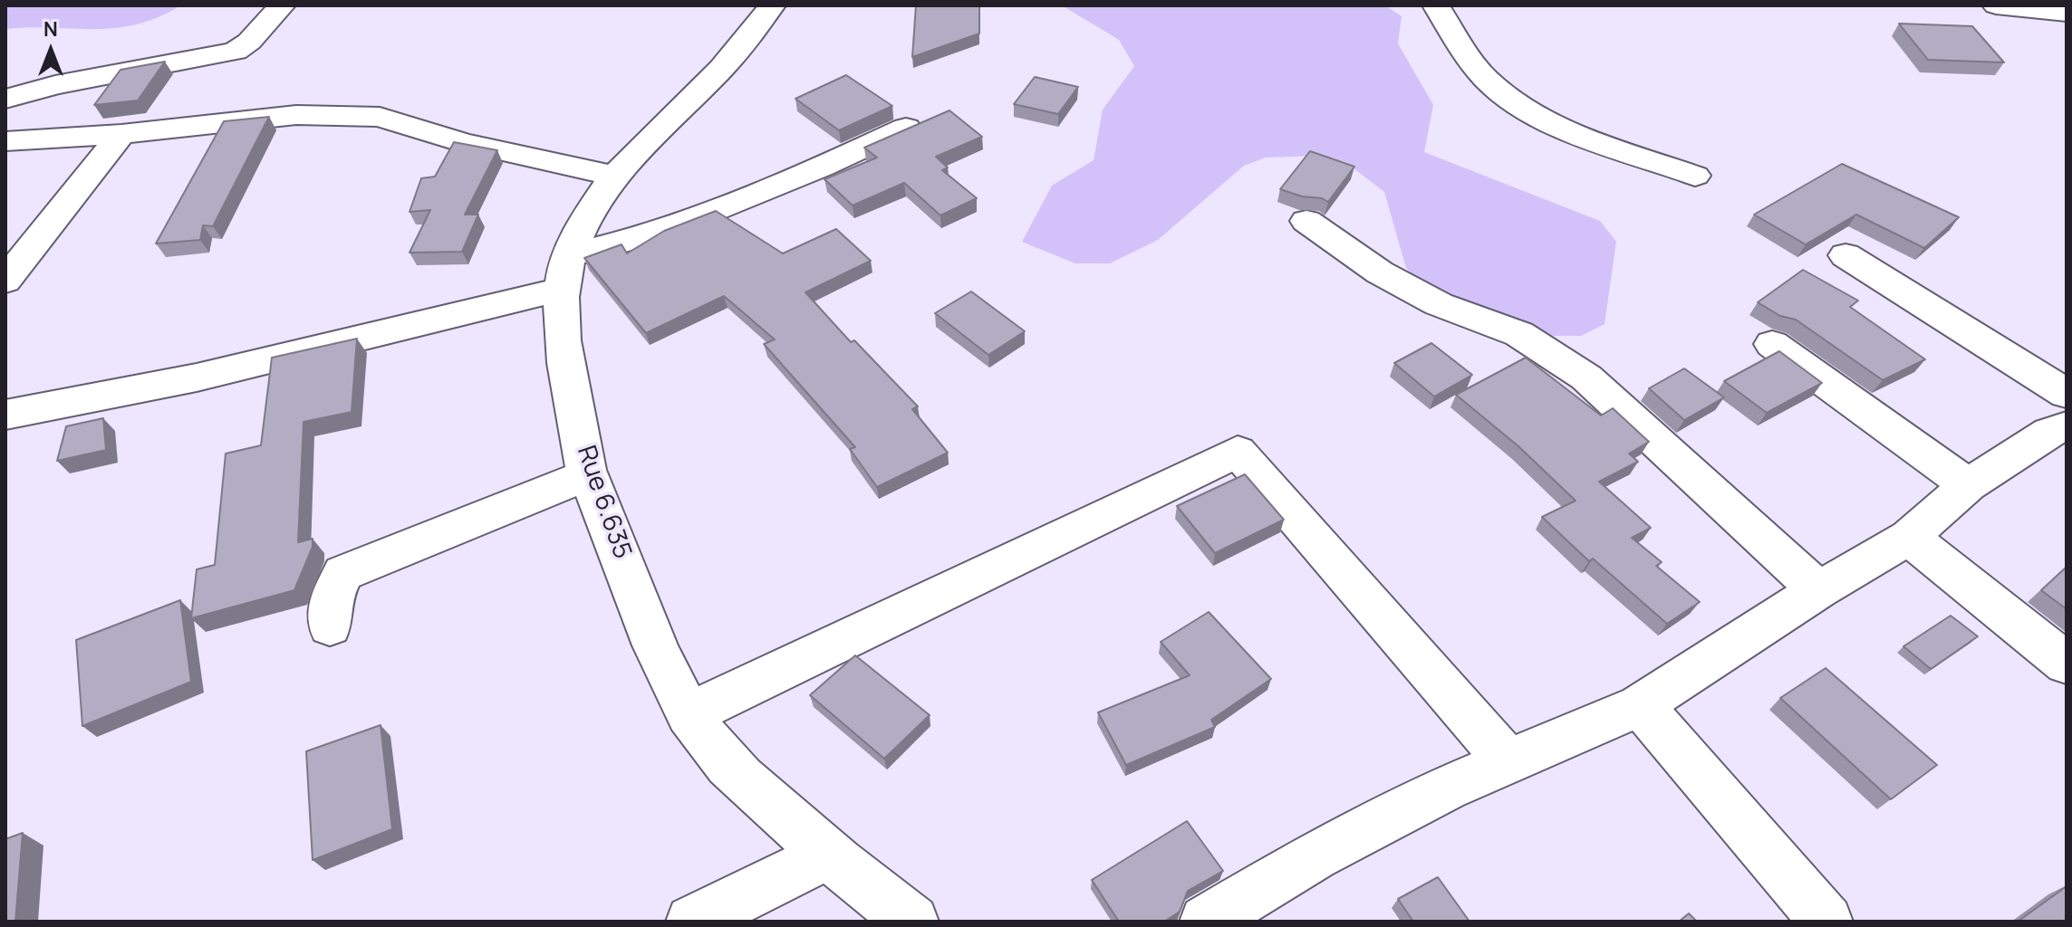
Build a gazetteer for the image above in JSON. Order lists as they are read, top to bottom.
{
  "streets": {
    "street": ["Rue 6.635"]
  },
  "north": "top"
}
